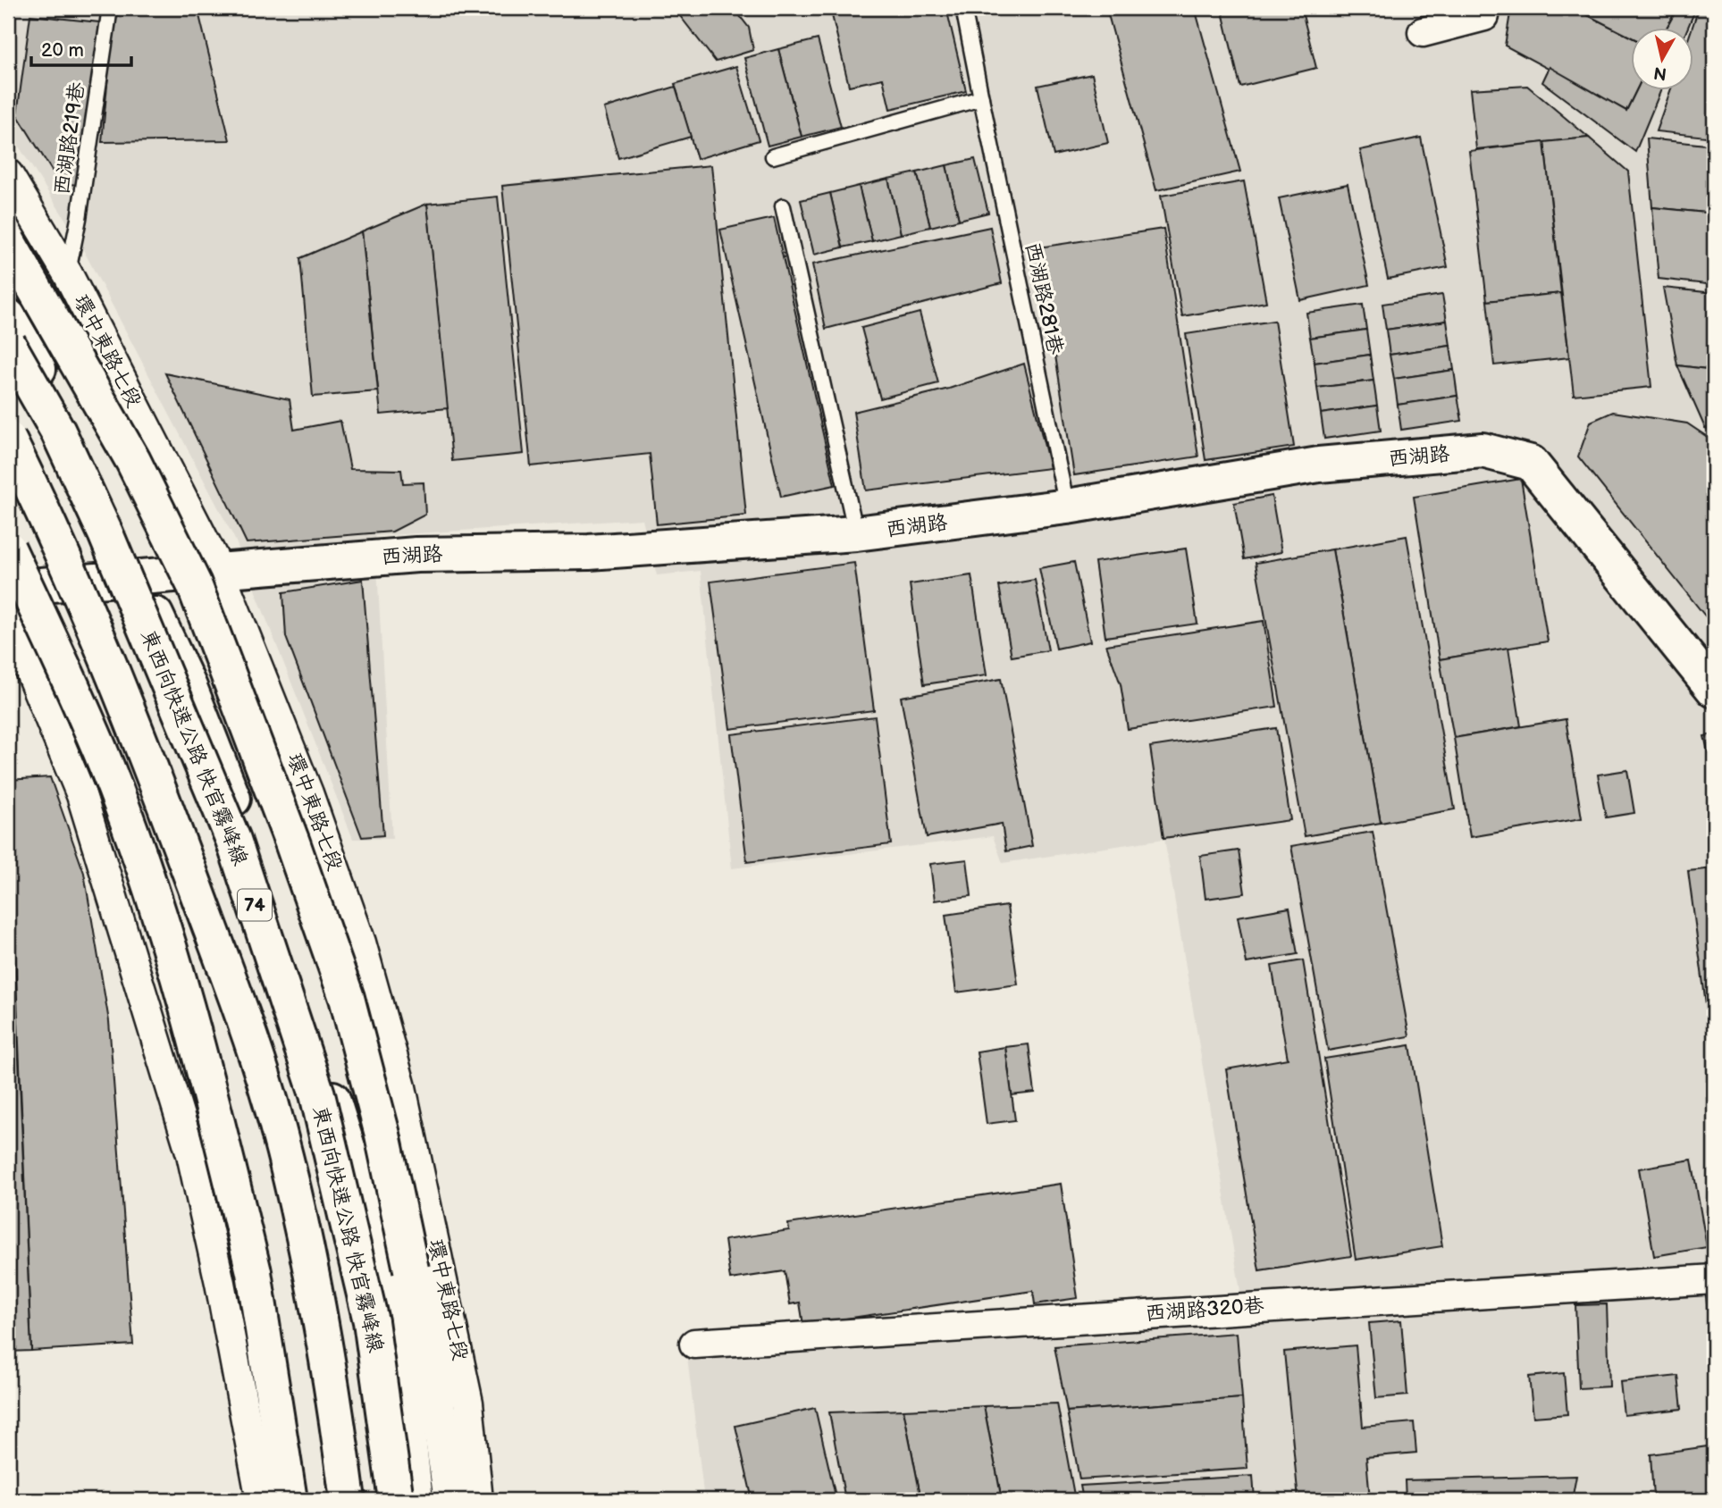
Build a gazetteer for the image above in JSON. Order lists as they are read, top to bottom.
{
  "streets": {
    "main road": ["西湖路", "東西向快速公路 快官霧峰線", "74"],
    "street": ["環中東路七段", "西湖路320巷"],
    "lane": ["西湖路219巷", "西湖路281巷"]
  },
  "crossings": [
    ["西湖路219巷", "環中東路七段"],
    ["西湖路281巷", "西湖路"],
    ["環中東路七段", "西湖路"]
  ],
  "scale_bar": "20 m",
  "north": "bottom"
}
